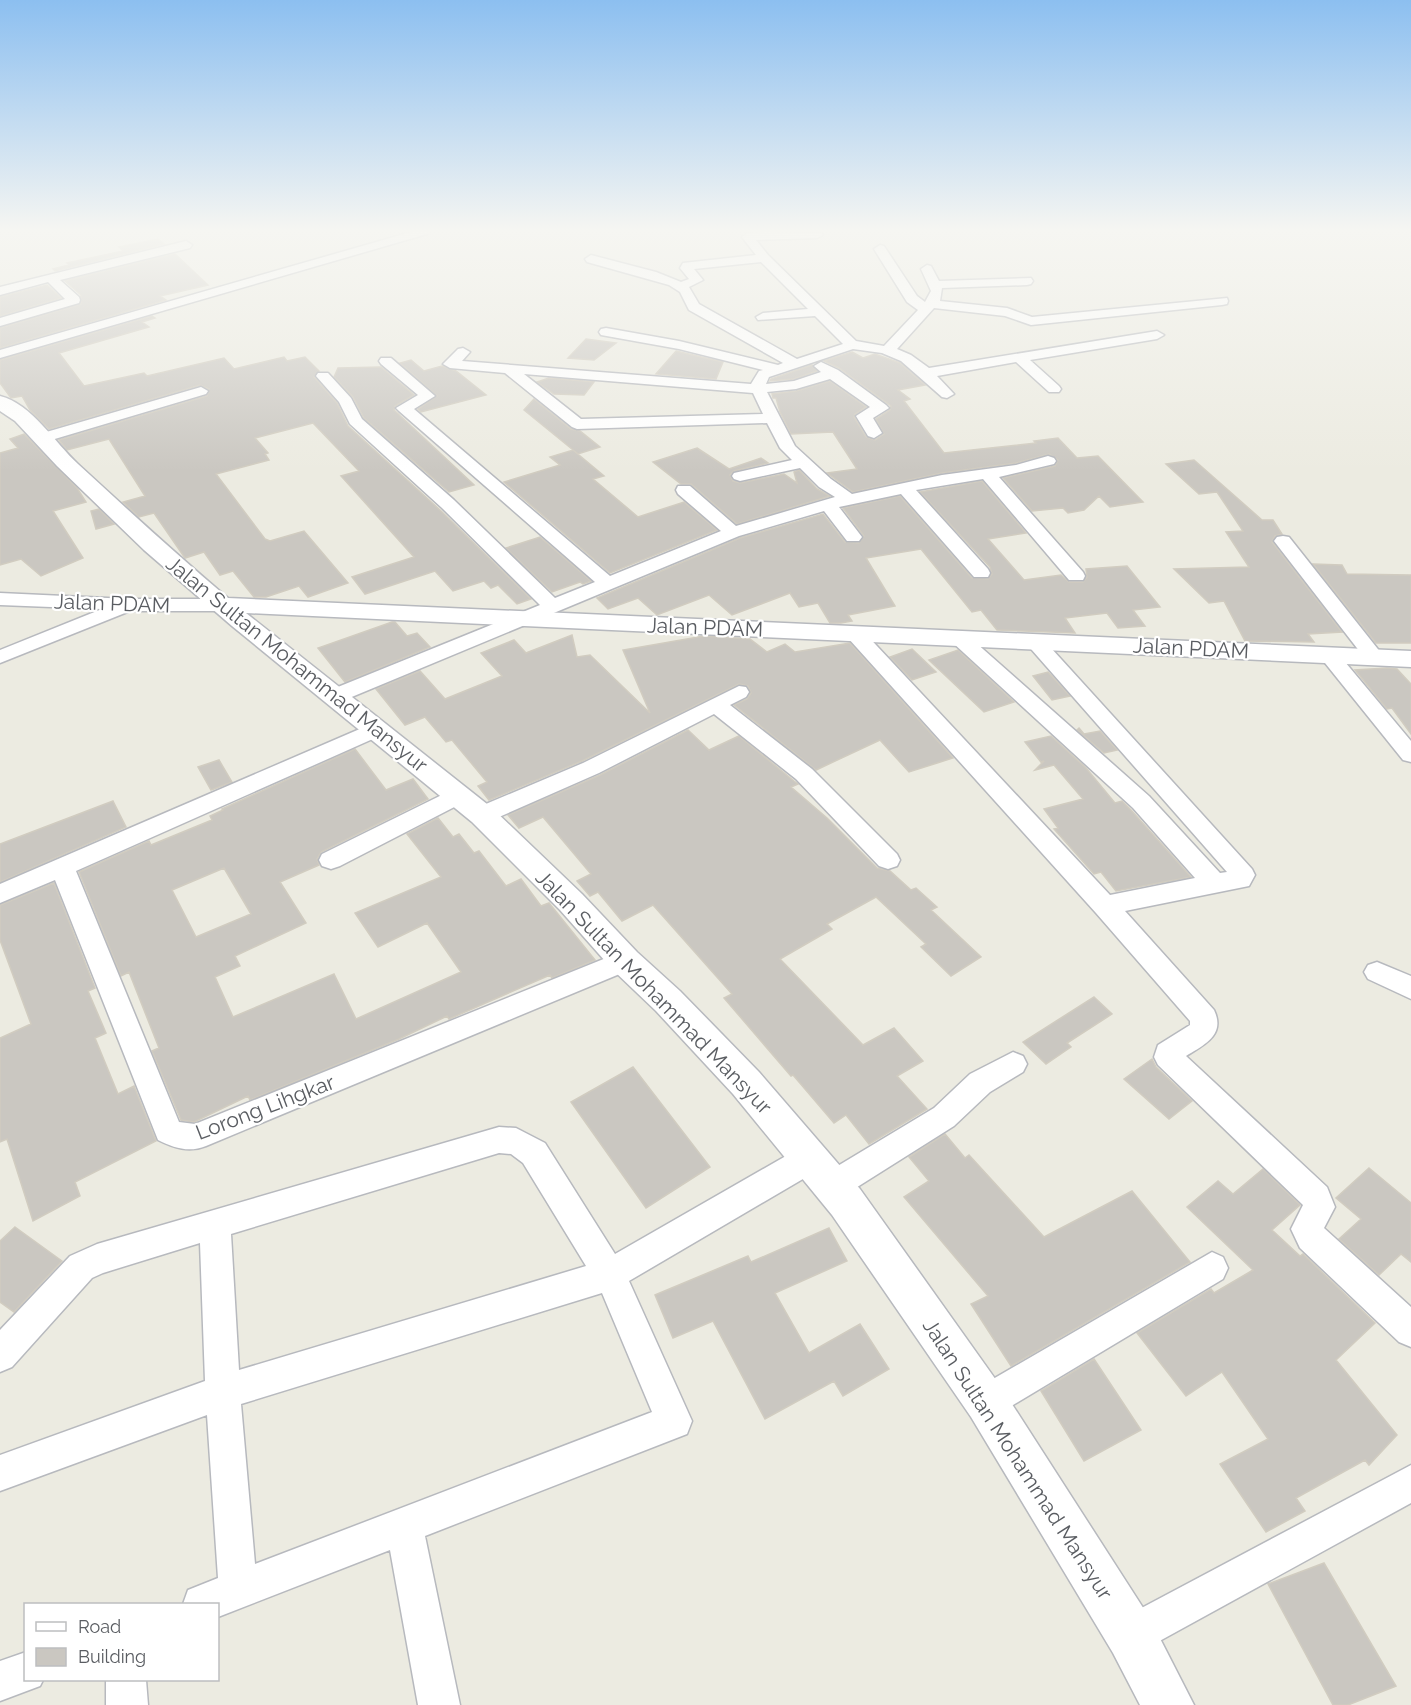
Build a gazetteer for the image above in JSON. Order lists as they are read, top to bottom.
{
  "streets": {
    "street": ["Jalan PDAM", "Jalan Sultan Mohammad Mansyur", "Lorong Lihgkar"]
  },
  "crossings": [
    ["Jalan PDAM", "Jalan Sultan Mohammad Mansyur"],
    ["Jalan Sultan Mohammad Mansyur", "Lorong Lihgkar"]
  ],
  "legend": ["Road", "Building"]
}
